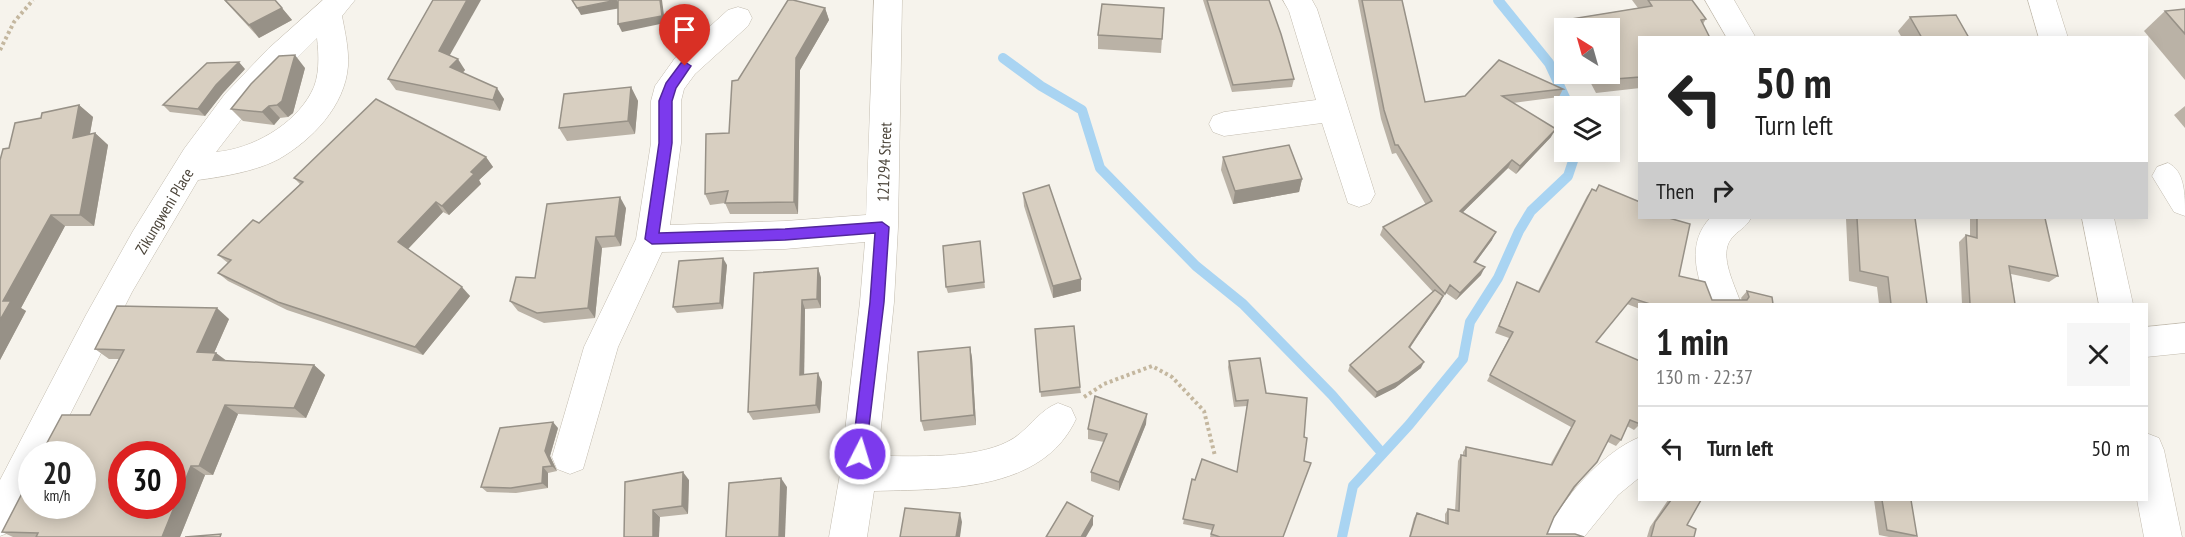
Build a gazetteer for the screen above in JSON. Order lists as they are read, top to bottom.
{
  "streets": {
    "street": ["121294 Street", "Zikungweni Place"]
  },
  "north": "top left",
  "page": {
    "turn": ["50 m", "Turn left"],
    "then": "Then",
    "heading": ["1 min", "130 m · 22:37"],
    "list": [
      {
        "name": "Turn left",
        "value": "50 m"
      }
    ],
    "speed": "20 km/h",
    "limit": "30"
  }
}
